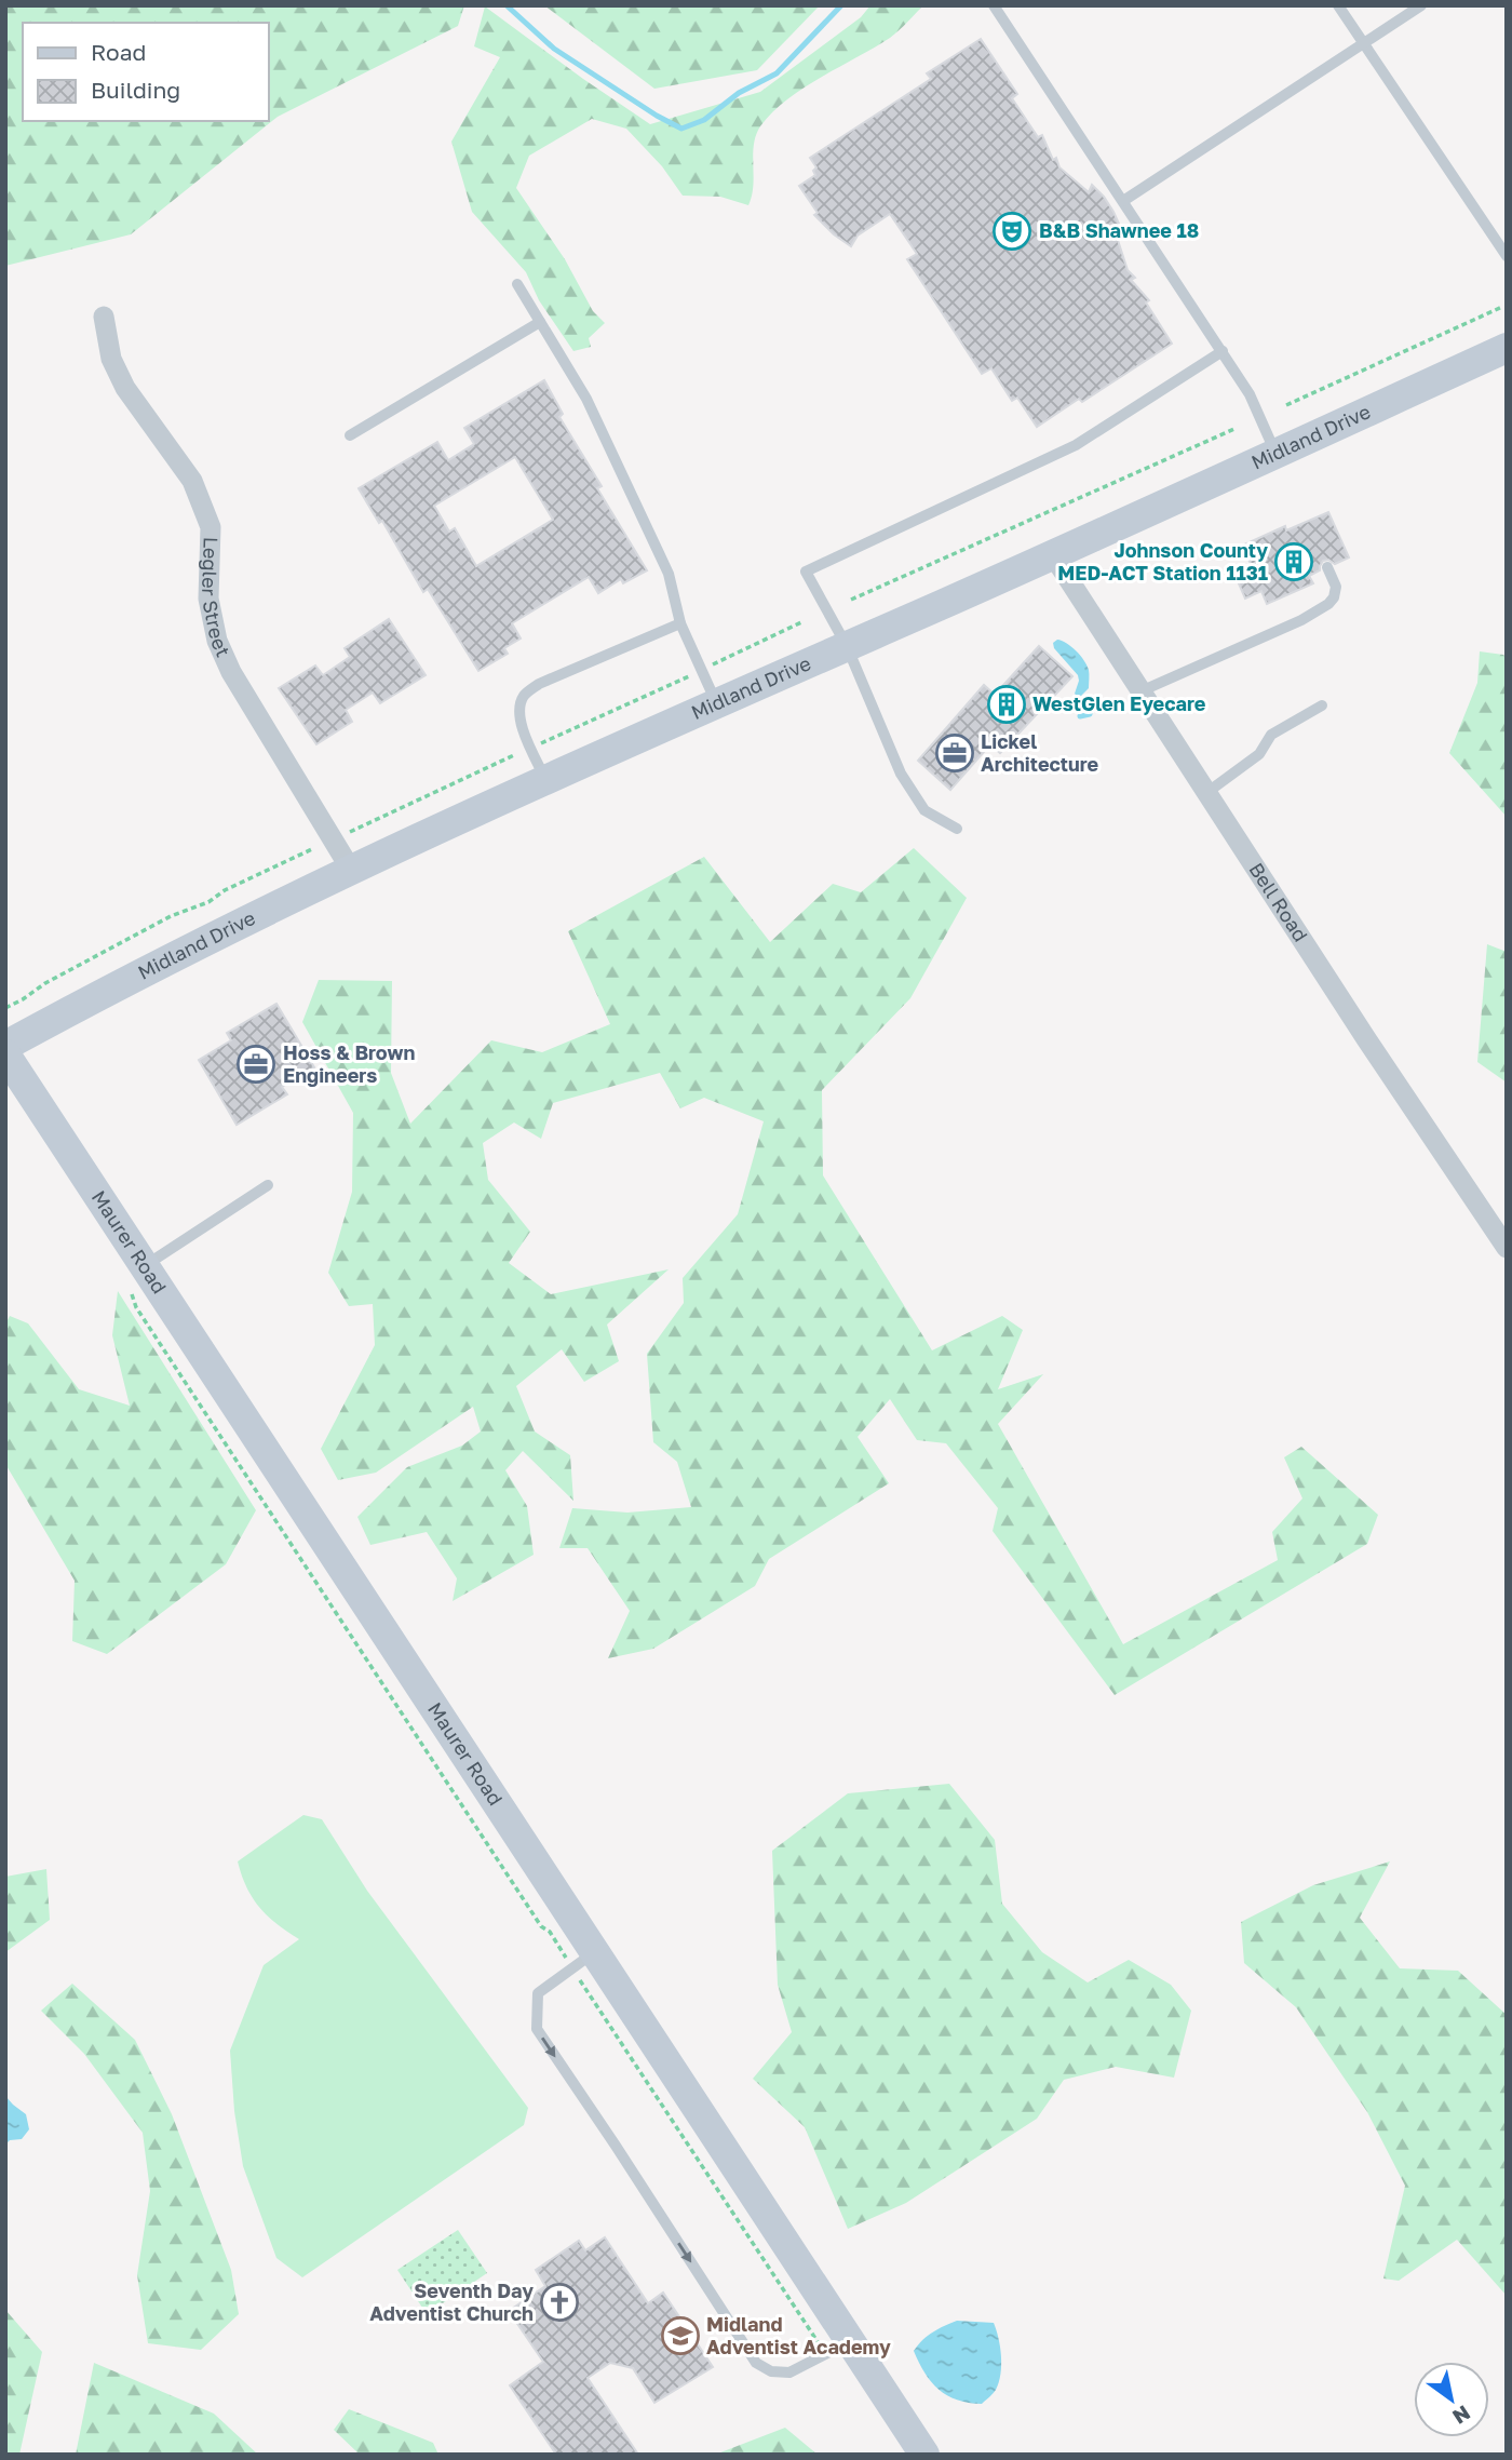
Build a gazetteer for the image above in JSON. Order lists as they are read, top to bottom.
{
  "streets": {
    "street": [
      "Midland Drive",
      "Legler Street",
      "Bell Road",
      "Maurer Road"
    ]
  },
  "crossings": [
    ["Midland Drive", "Legler Street"],
    ["Midland Drive", "Bell Road"]
  ],
  "places": {
    "theatre": ["B&B Shawnee 18"],
    "building": ["Johnson County MED-ACT Station 1131", "WestGlen Eyecare"],
    "office": ["Lickel Architecture", "Hoss & Brown Engineers"],
    "church": ["Seventh Day Adventist Church"],
    "school or university": ["Midland Adventist Academy"]
  },
  "legend": ["Road", "Building"],
  "north": "bottom right"
}
